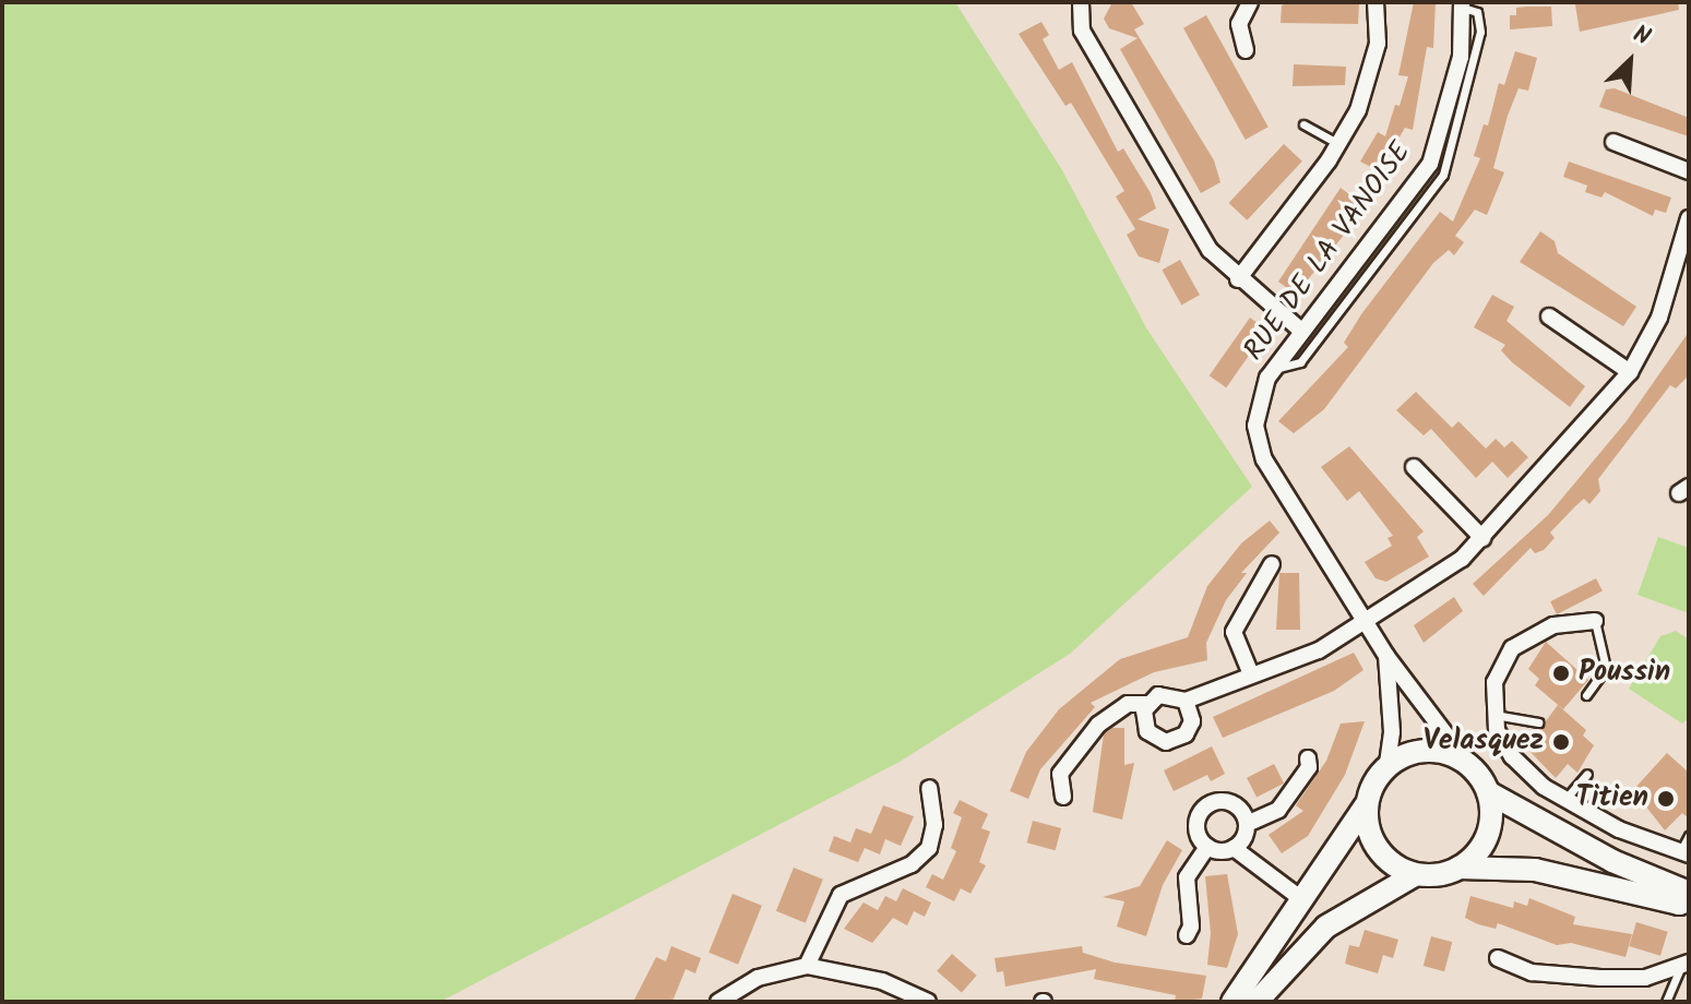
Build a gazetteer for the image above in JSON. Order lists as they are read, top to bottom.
{
  "streets": {
    "street": ["RUE DE LA VANOISE"]
  },
  "places": ["Poussin", "Velasquez", "Titien"],
  "north": "top right"
}
